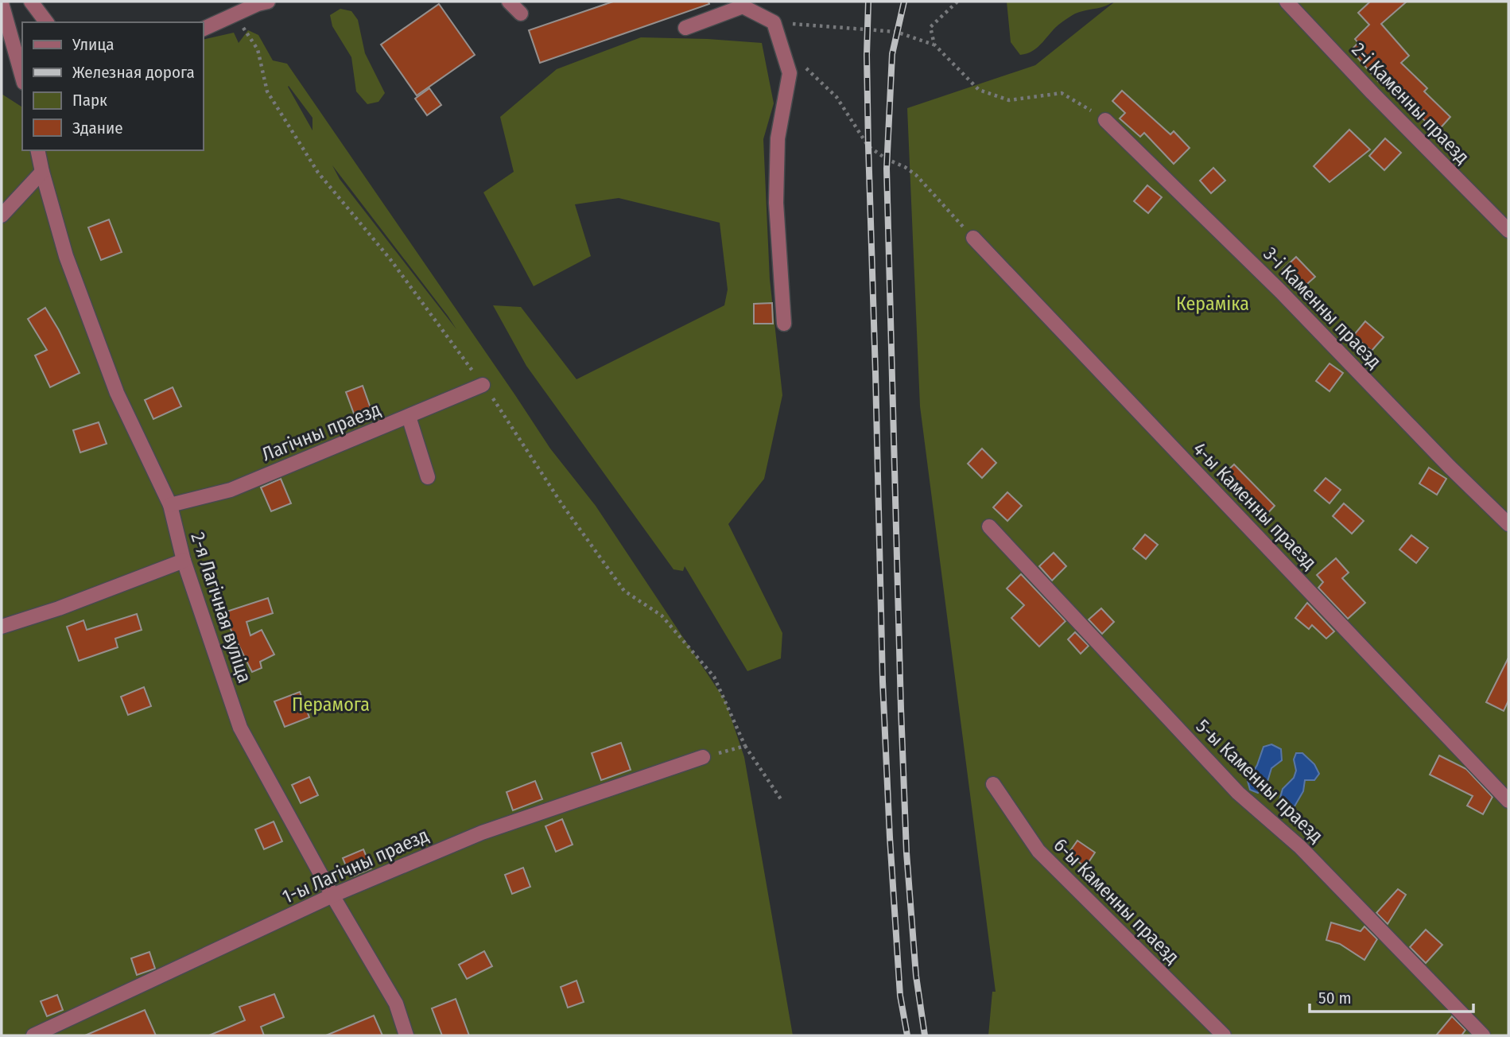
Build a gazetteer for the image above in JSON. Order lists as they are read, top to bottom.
{
  "streets": {
    "lane": [
      "2-і Каменны праезд",
      "3-і Каменны праезд",
      "Лагічны праезд",
      "4-ы Каменны праезд",
      "2-я Лагічная вуліца",
      "5-ы Каменны праезд",
      "1-ы Лагічны праезд",
      "6-ы Каменны праезд"
    ]
  },
  "crossings": [
    ["Лагічны праезд", "2-я Лагічная вуліца"],
    ["2-я Лагічная вуліца", "1-ы Лагічны праезд"]
  ],
  "parks": ["Кераміка", "Перамога"],
  "legend": [
    "Улица",
    "Железная дорога",
    "Парк",
    "Здание"
  ],
  "scale_bar": "50 m"
}
